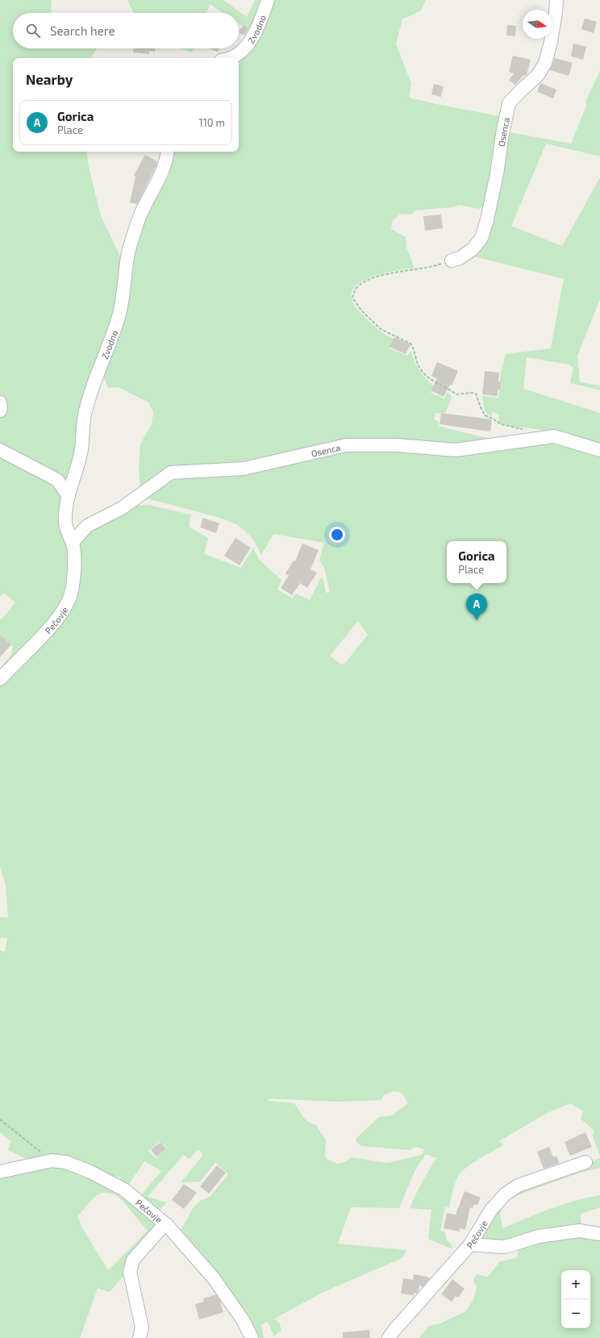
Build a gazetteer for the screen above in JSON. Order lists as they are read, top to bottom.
{
  "streets": {
    "street": ["Zvodno", "Osenca", "Pečovje"]
  },
  "crossings": [
    ["Zvodno", "Osenca"],
    ["Zvodno", "Pečovje"],
    ["Osenca", "Pečovje"]
  ],
  "north": "right",
  "page": {
    "search": "Search here",
    "heading": "Nearby",
    "list": [
      {
        "mark": "A",
        "name": "Gorica",
        "note": "Place",
        "value": "110 m"
      }
    ],
    "popup": ["Gorica", "Place"],
    "pins": "A",
    "map_buttons": ["+", "−"]
  }
}
